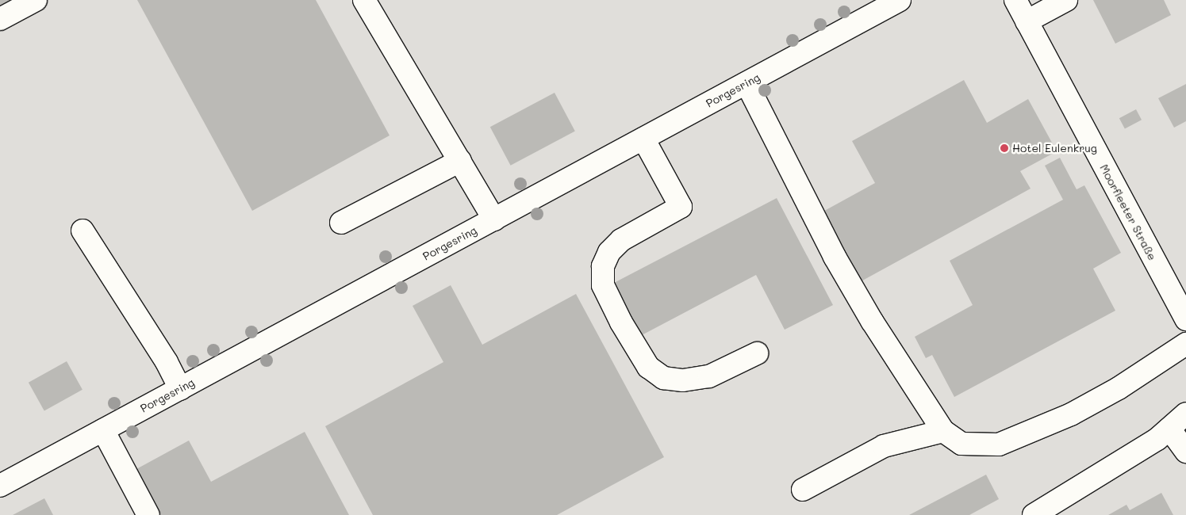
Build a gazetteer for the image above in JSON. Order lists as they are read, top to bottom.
{
  "streets": {
    "street": ["Porgesring", "Moorfleeter Straße"]
  },
  "places": ["Hotel Eulenkrug"]
}
